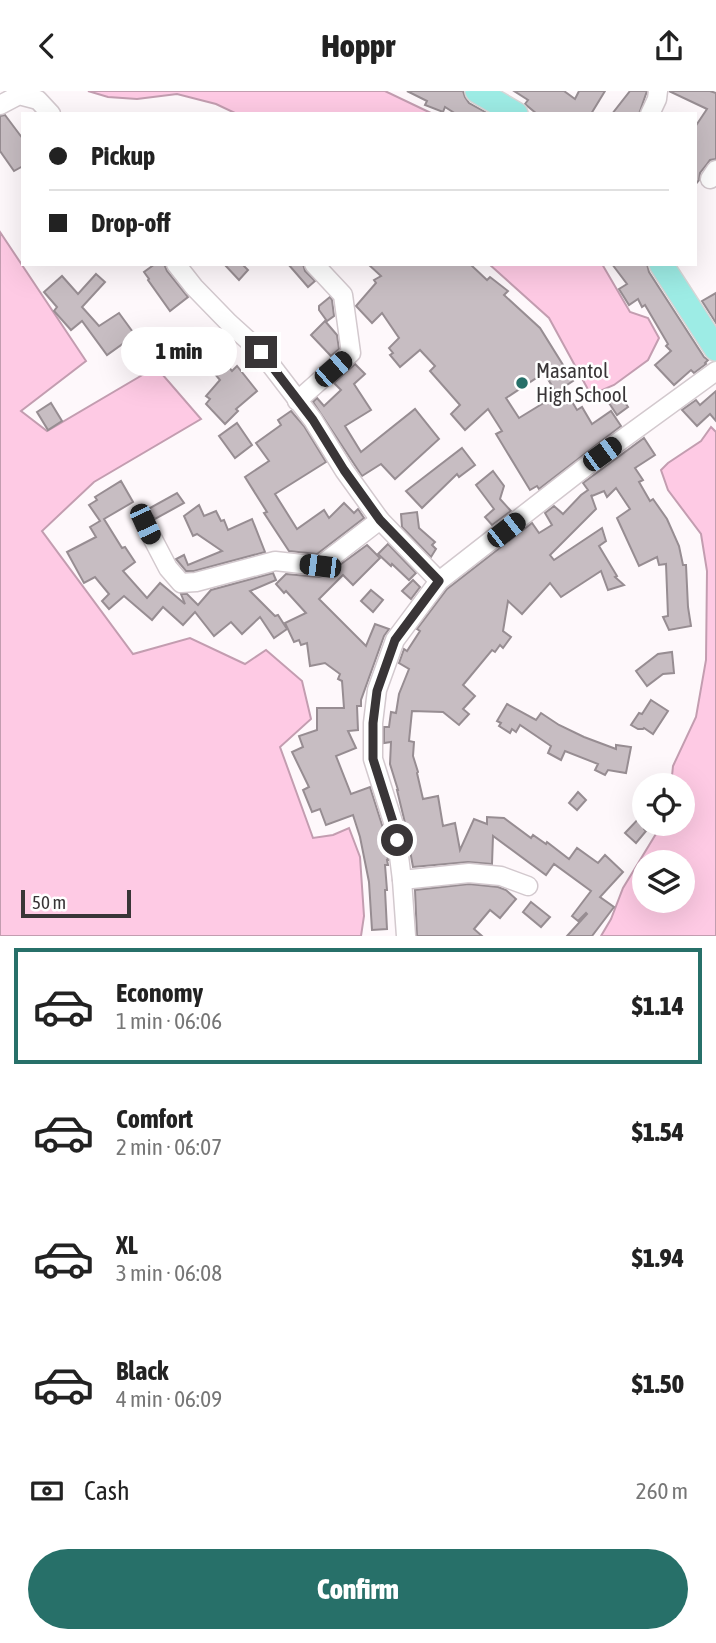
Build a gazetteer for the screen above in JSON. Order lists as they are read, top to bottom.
{
  "places": ["Masantol High School"],
  "scale_bar": "50 m",
  "page": {
    "header": "Hoppr",
    "banner": ["Pickup", "Drop-off"],
    "bubble": "1 min",
    "scale": "50 m",
    "list": [
      {
        "name": "Economy",
        "note": "1 min · 06:06",
        "value": "$1.14"
      },
      {
        "name": "Comfort",
        "note": "2 min · 06:07",
        "value": "$1.54"
      },
      {
        "name": "XL",
        "note": "3 min · 06:08",
        "value": "$1.94"
      },
      {
        "name": "Black",
        "note": "4 min · 06:09",
        "value": "$1.50"
      }
    ],
    "pay": ["Cash", "260 m"],
    "buttons": "Confirm"
  }
}
